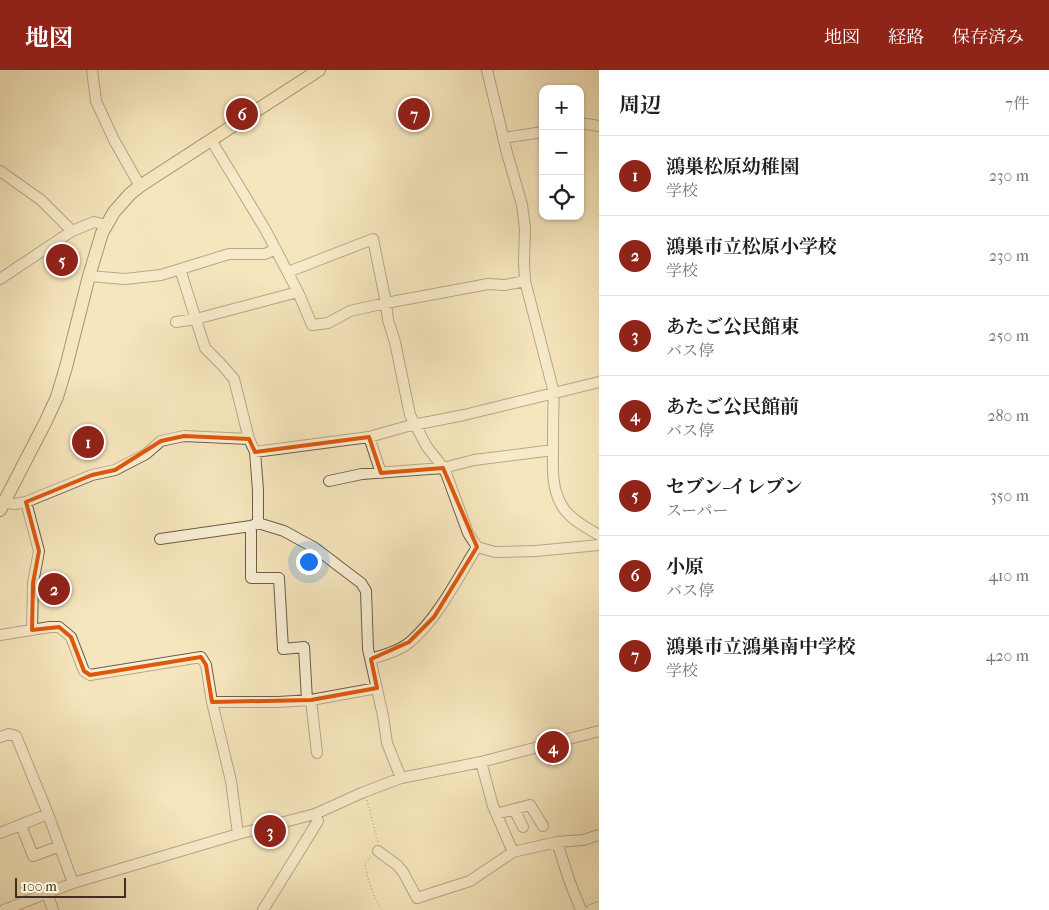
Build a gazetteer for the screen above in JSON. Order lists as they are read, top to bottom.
{
  "scale_bar": "100 m",
  "page": {
    "header": "地図",
    "nav": ["地図", "経路", "保存済み"],
    "heading": ["周辺", "7件"],
    "map_buttons": ["+", "−"],
    "pins": [
      "6",
      "7",
      "5",
      "1",
      "2",
      "4",
      "3"
    ],
    "list": [
      {
        "mark": "1",
        "name": "鴻巣松原幼稚園",
        "note": "学校",
        "value": "230 m"
      },
      {
        "mark": "2",
        "name": "鴻巣市立松原小学校",
        "note": "学校",
        "value": "230 m"
      },
      {
        "mark": "3",
        "name": "あたご公民館東",
        "note": "バス停",
        "value": "250 m"
      },
      {
        "mark": "4",
        "name": "あたご公民館前",
        "note": "バス停",
        "value": "280 m"
      },
      {
        "mark": "5",
        "name": "セブン-イレブン",
        "note": "スーパー",
        "value": "350 m"
      },
      {
        "mark": "6",
        "name": "小原",
        "note": "バス停",
        "value": "410 m"
      },
      {
        "mark": "7",
        "name": "鴻巣市立鴻巣南中学校",
        "note": "学校",
        "value": "420 m"
      }
    ],
    "scale": "100 m"
  }
}
